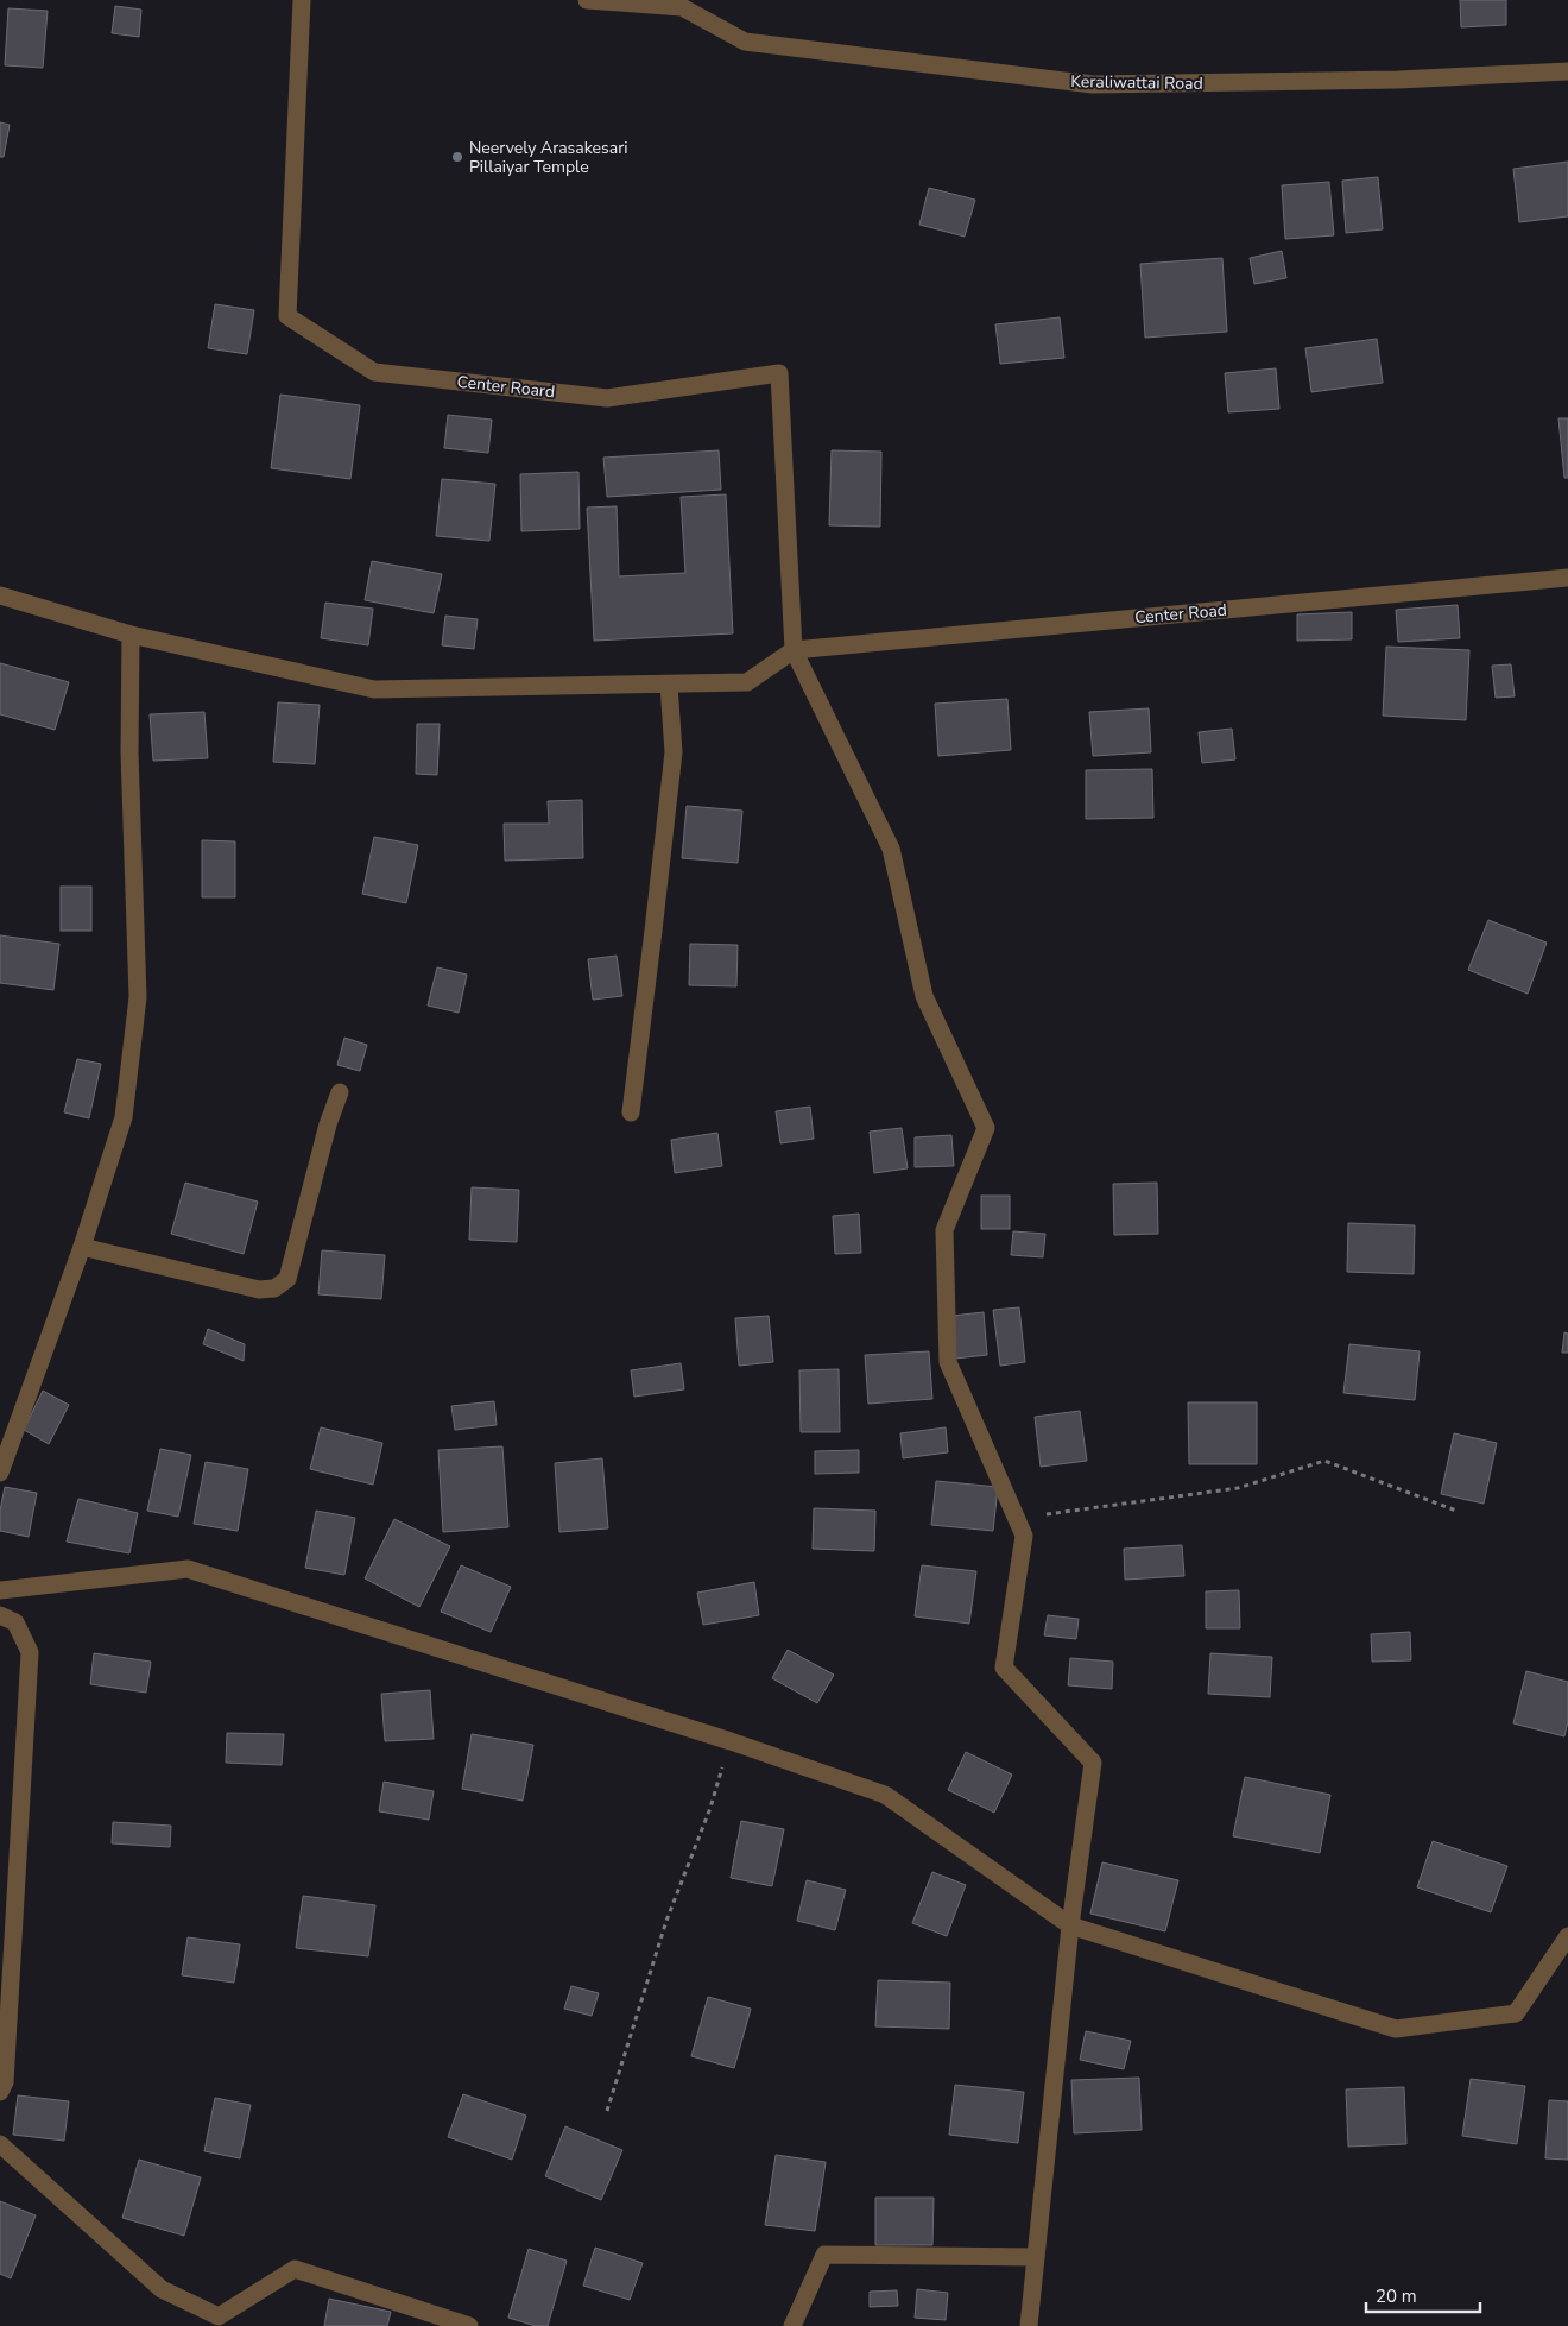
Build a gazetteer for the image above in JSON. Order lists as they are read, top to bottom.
{
  "streets": {
    "street": ["Keraliwattai Road", "Center Roard", "Center Road"]
  },
  "crossings": [
    ["Center Roard", "Center Road"]
  ],
  "places": ["Neervely Arasakesari Pillaiyar Temple"],
  "scale_bar": "20 m"
}
